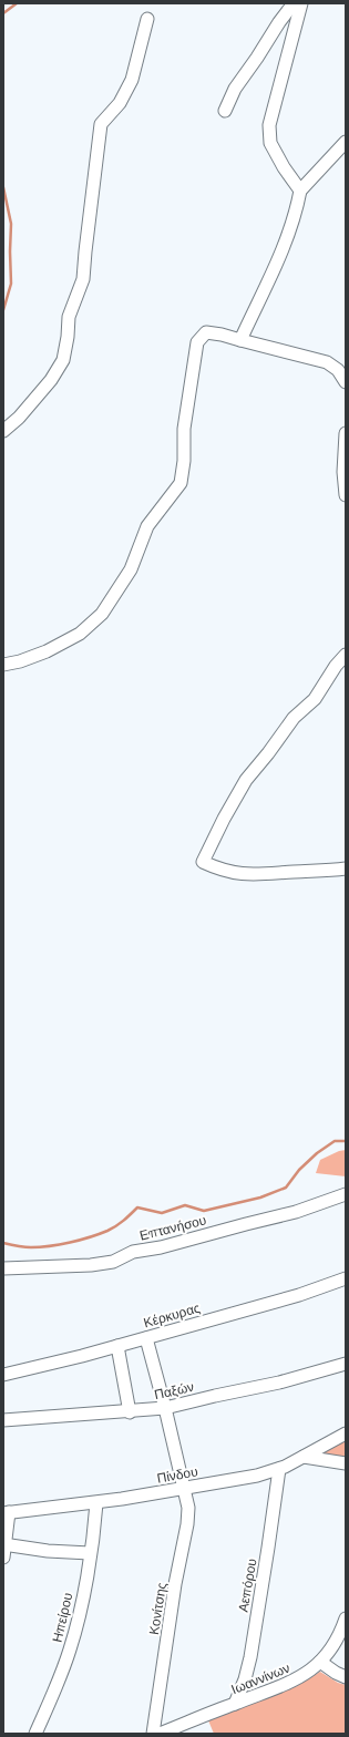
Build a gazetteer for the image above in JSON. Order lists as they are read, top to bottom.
{
  "streets": {
    "street": [
      "Επτανήσου",
      "Κέρκυρας",
      "Παξών",
      "Πίνδου",
      "Αεπόρου",
      "Κονίτσης",
      "Ηπείρου",
      "Ιωαννίνων"
    ]
  },
  "crossings": [
    ["Κέρκυρας", "Κονίτσης"],
    ["Παξών", "Κονίτσης"],
    ["Πίνδου", "Αεπόρου"],
    ["Πίνδου", "Κονίτσης"],
    ["Πίνδου", "Ηπείρου"],
    ["Αεπόρου", "Ιωαννίνων"]
  ]
}
